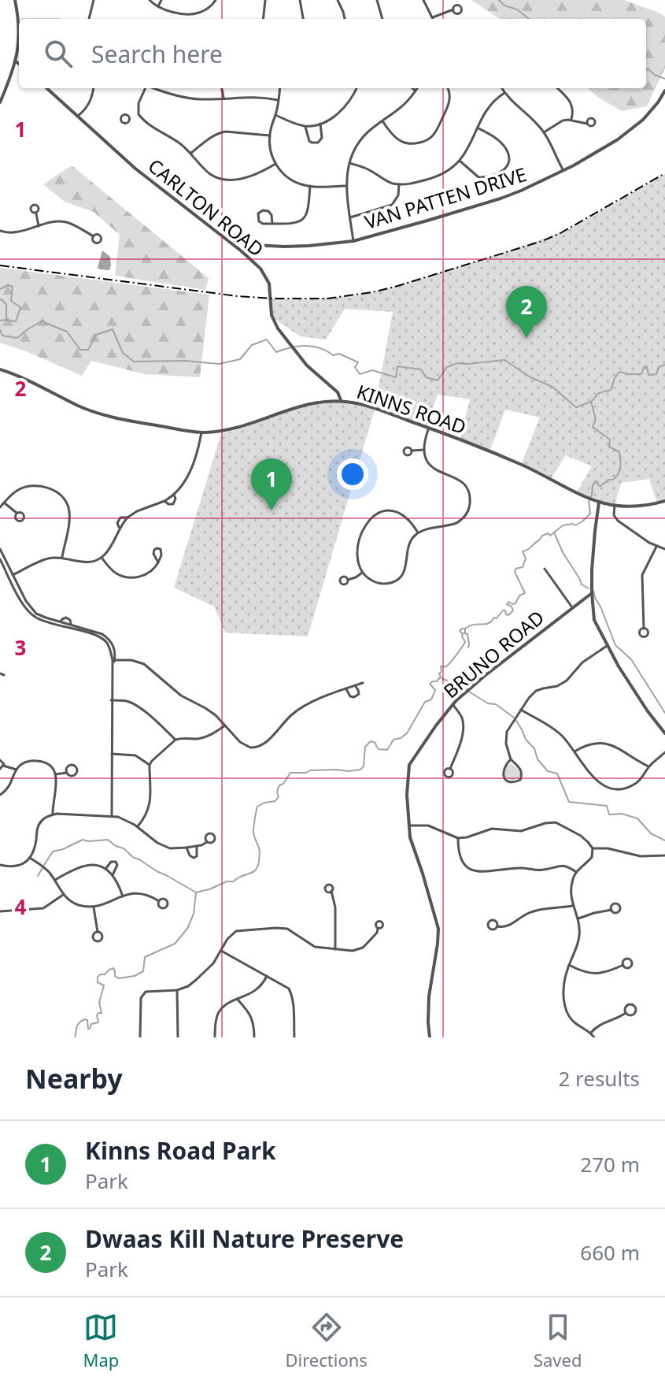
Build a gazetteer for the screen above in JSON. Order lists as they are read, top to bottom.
{
  "streets": {
    "street": [
      "VAN PATTEN DRIVE",
      "CARLTON ROAD",
      "KINNS ROAD",
      "BRUNO ROAD"
    ]
  },
  "crossings": [
    ["VAN PATTEN DRIVE", "CARLTON ROAD"],
    ["CARLTON ROAD", "KINNS ROAD"]
  ],
  "page": {
    "search": "Search here",
    "pins": ["2", "1"],
    "heading": ["Nearby", "2 results"],
    "list": [
      {
        "mark": "1",
        "name": "Kinns Road Park",
        "note": "Park",
        "value": "270 m"
      },
      {
        "mark": "2",
        "name": "Dwaas Kill Nature Preserve",
        "note": "Park",
        "value": "660 m"
      }
    ],
    "nav": ["Map", "Directions", "Saved"]
  },
  "grid": {
    "rows": [
      "1",
      "2",
      "3",
      "4"
    ]
  }
}
